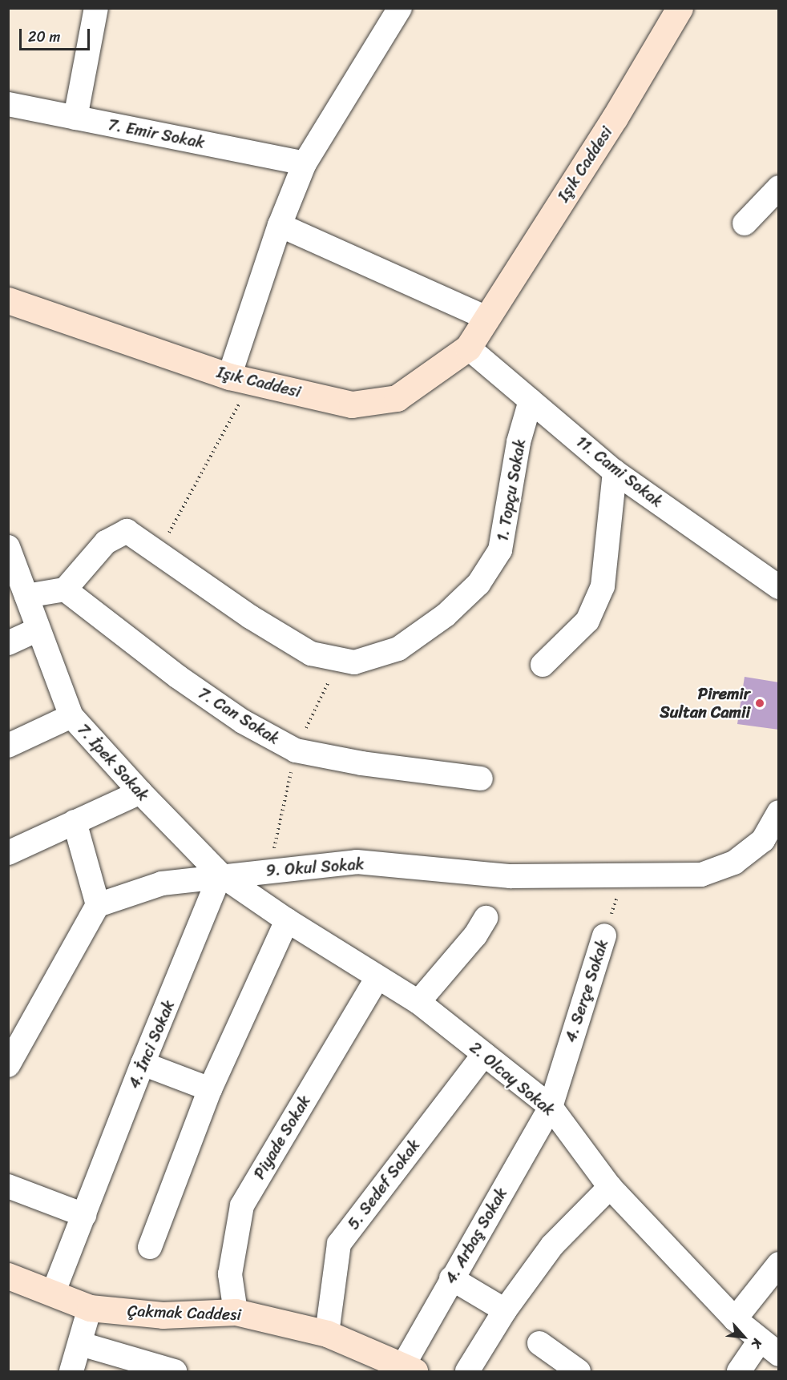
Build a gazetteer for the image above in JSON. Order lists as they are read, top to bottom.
{
  "streets": {
    "main road": ["Işık Caddesi", "Çakmak Caddesi"],
    "street": [
      "7. Emir Sokak",
      "11. Cami Sokak",
      "1. Topçu Sokak",
      "7. Can Sokak",
      "7. İpek Sokak",
      "9. Okul Sokak",
      "4. Serçe Sokak",
      "4. İnci Sokak",
      "2. Olcay Sokak",
      "Piyade Sokak",
      "5. Sedef Sokak",
      "4. Arbaş Sokak"
    ]
  },
  "crossings": [
    ["Işık Caddesi", "11. Cami Sokak"],
    ["11. Cami Sokak", "1. Topçu Sokak"],
    ["1. Topçu Sokak", "7. Can Sokak"],
    ["7. İpek Sokak", "9. Okul Sokak"],
    ["7. İpek Sokak", "4. İnci Sokak"],
    ["7. İpek Sokak", "2. Olcay Sokak"],
    ["9. Okul Sokak", "4. Serçe Sokak"],
    ["9. Okul Sokak", "4. İnci Sokak"],
    ["9. Okul Sokak", "2. Olcay Sokak"],
    ["4. Serçe Sokak", "2. Olcay Sokak"],
    ["4. Serçe Sokak", "4. Arbaş Sokak"],
    ["4. İnci Sokak", "2. Olcay Sokak"],
    ["4. İnci Sokak", "Çakmak Caddesi"],
    ["2. Olcay Sokak", "Piyade Sokak"],
    ["2. Olcay Sokak", "5. Sedef Sokak"],
    ["2. Olcay Sokak", "4. Arbaş Sokak"],
    ["Piyade Sokak", "Çakmak Caddesi"],
    ["5. Sedef Sokak", "Çakmak Caddesi"],
    ["4. Arbaş Sokak", "Çakmak Caddesi"]
  ],
  "places": ["Piremir Sultan Camii"],
  "scale_bar": "20 m",
  "north": "bottom right"
}
